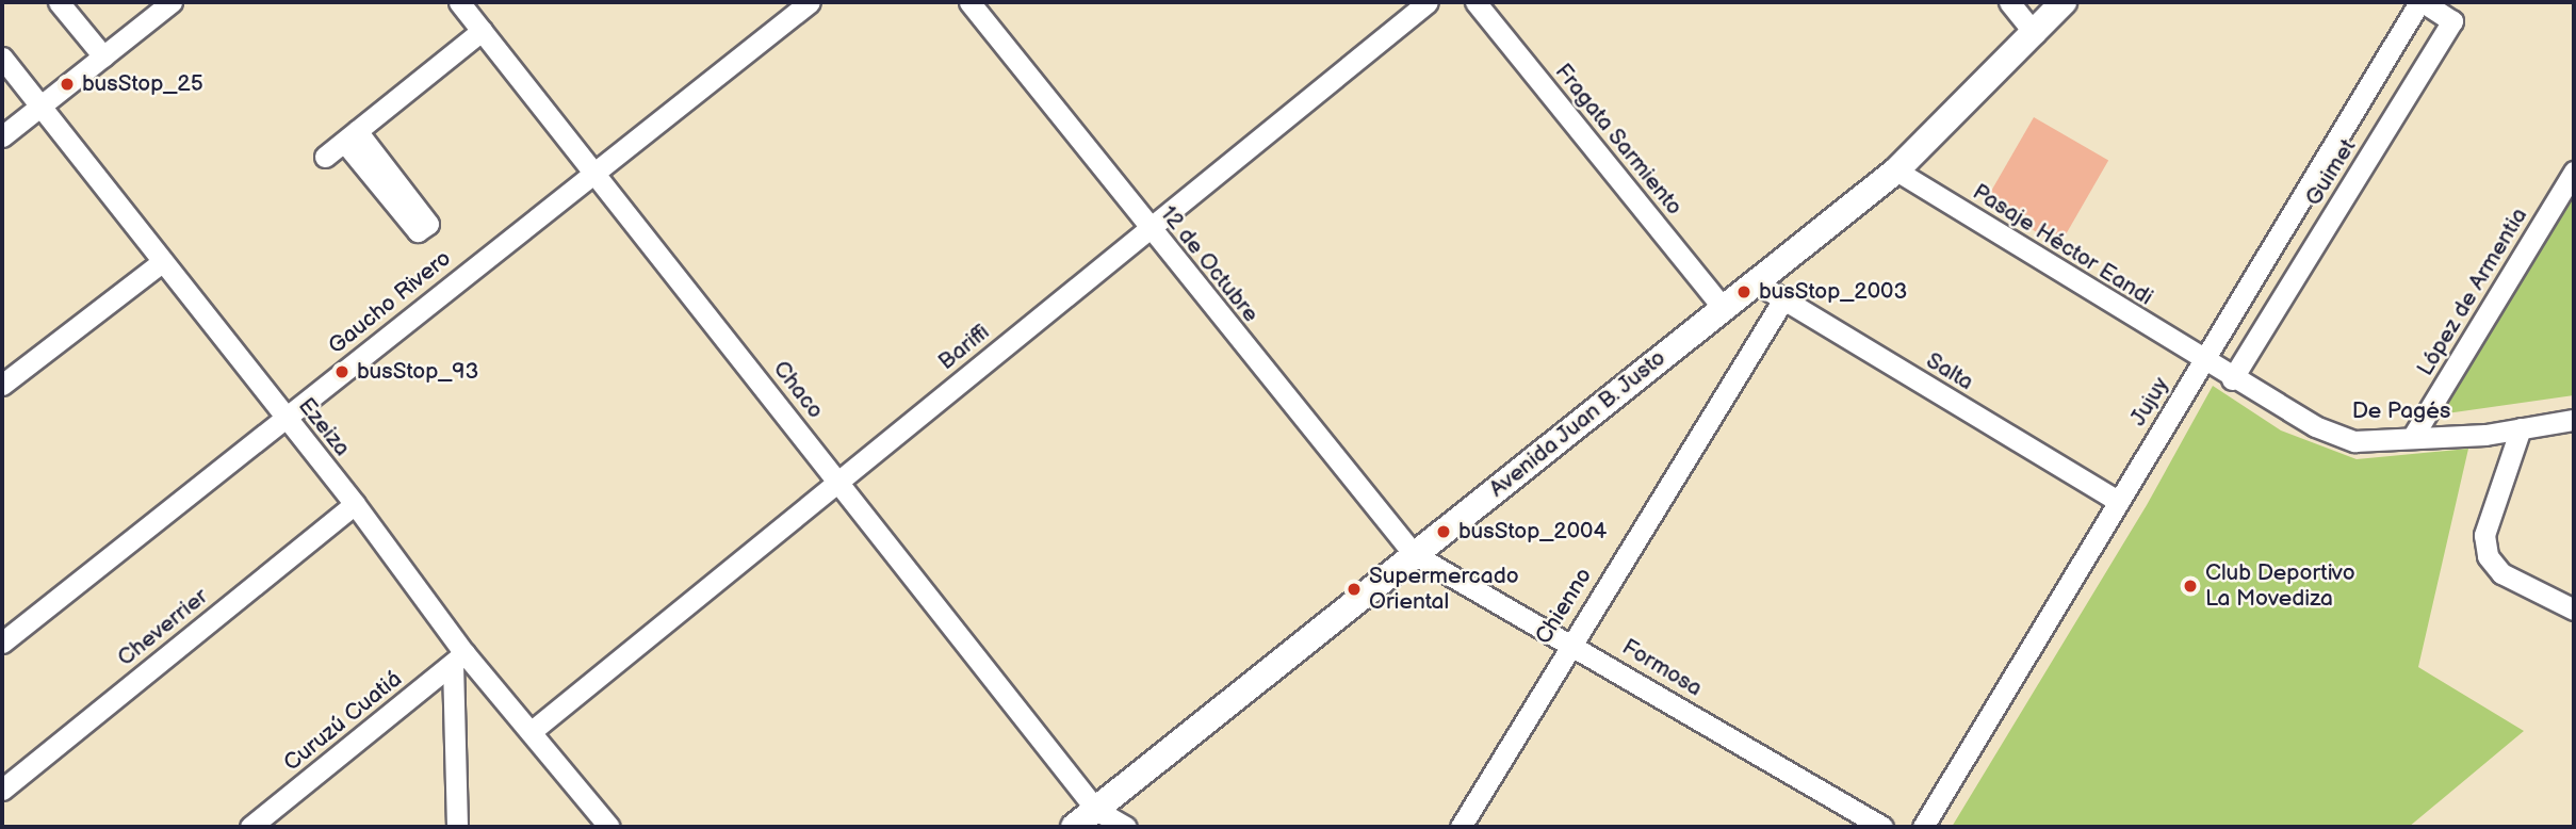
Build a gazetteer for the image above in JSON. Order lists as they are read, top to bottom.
{
  "streets": {
    "main road": ["Avenida Juan B. Justo"],
    "street": [
      "Fragata Sarmiento",
      "Guimet",
      "Pasaje Héctor Eandi",
      "12 de Octubre",
      "López de Armentia",
      "Gaucho Rivero",
      "Bariffi",
      "Salta",
      "Chaco",
      "Jujuy",
      "De Pagés",
      "Ezeiza",
      "Chienno",
      "Cheverrier",
      "Formosa",
      "Curuzú Cuatiá"
    ]
  },
  "crossings": [
    ["Fragata Sarmiento", "Avenida Juan B. Justo"],
    ["Guimet", "Jujuy"],
    ["Guimet", "De Pagés"],
    ["Pasaje Héctor Eandi", "Jujuy"],
    ["Pasaje Héctor Eandi", "De Pagés"],
    ["Pasaje Héctor Eandi", "Avenida Juan B. Justo"],
    ["12 de Octubre", "Bariffi"],
    ["12 de Octubre", "Avenida Juan B. Justo"],
    ["12 de Octubre", "Formosa"],
    ["López de Armentia", "De Pagés"],
    ["Gaucho Rivero", "Chaco"],
    ["Gaucho Rivero", "Ezeiza"],
    ["Bariffi", "Chaco"],
    ["Bariffi", "Ezeiza"],
    ["Salta", "Jujuy"],
    ["Salta", "Avenida Juan B. Justo"],
    ["Salta", "Chienno"],
    ["Chaco", "Avenida Juan B. Justo"],
    ["Jujuy", "De Pagés"],
    ["Avenida Juan B. Justo", "Formosa"],
    ["Ezeiza", "Cheverrier"],
    ["Ezeiza", "Curuzú Cuatiá"],
    ["Chienno", "Formosa"]
  ],
  "places": [
    "busStop_25",
    "busStop_2003",
    "busStop_93",
    "busStop_2004",
    "Club Deportivo La Movediza",
    "Supermercado Oriental"
  ]
}
